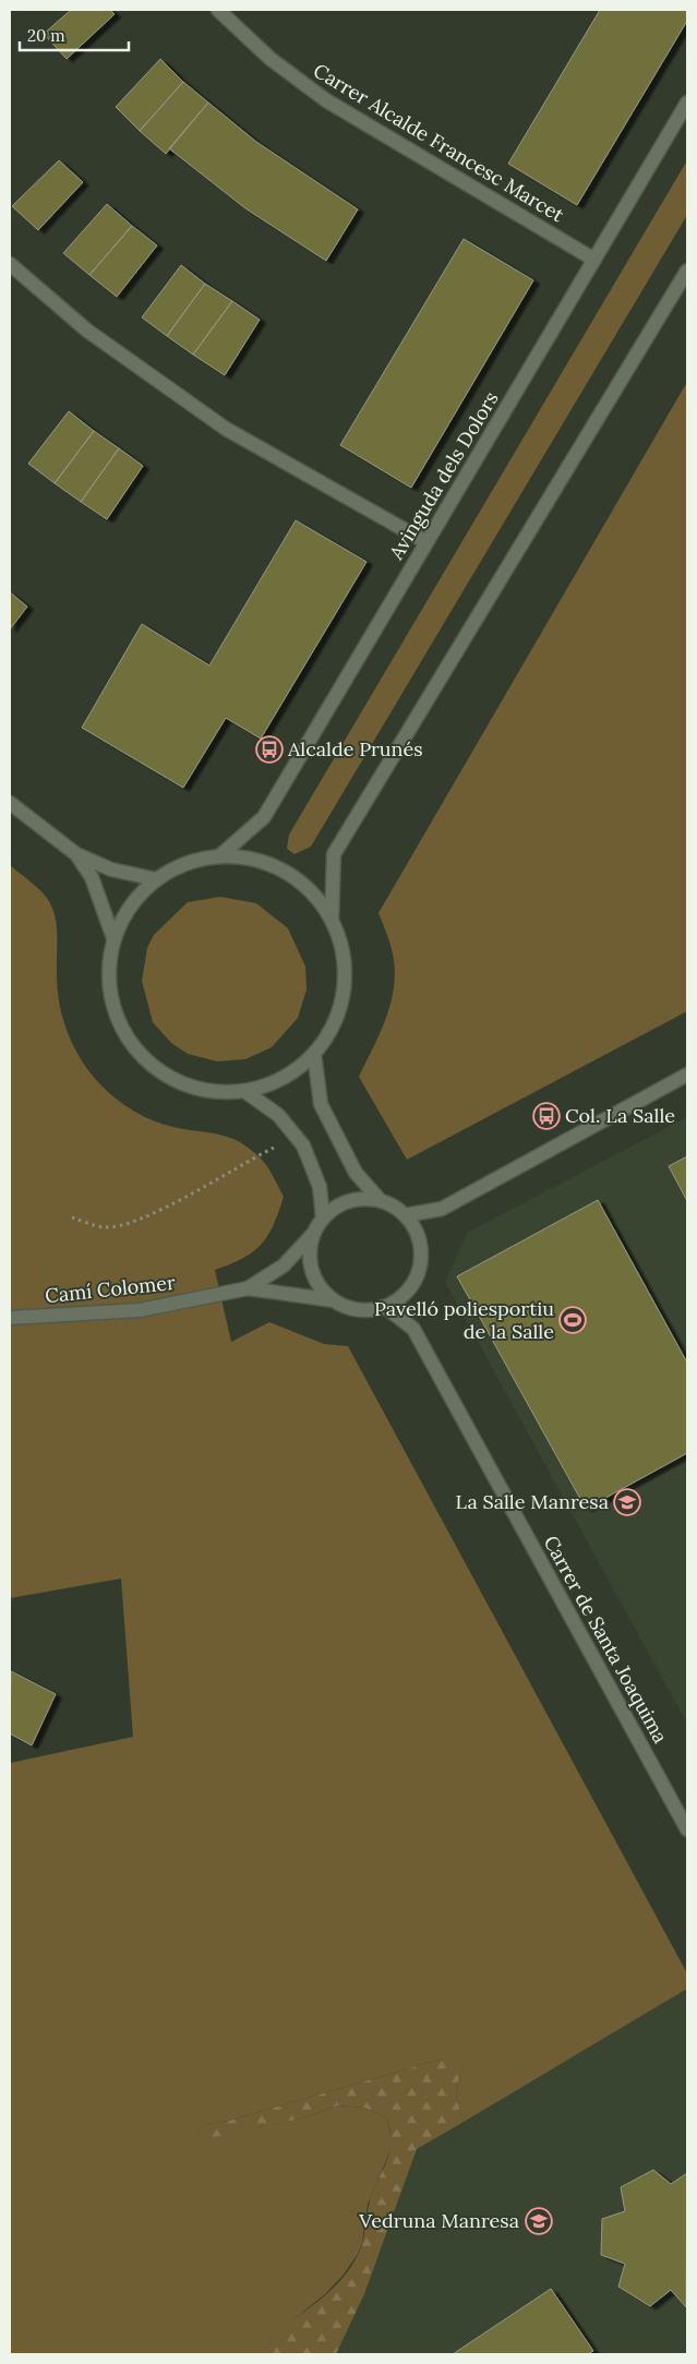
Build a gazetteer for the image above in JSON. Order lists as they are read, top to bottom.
{
  "streets": {
    "street": [
      "Carrer Alcalde Francesc Marcet",
      "Avinguda dels Dolors",
      "Camí Colomer",
      "Carrer de Santa Joaquima"
    ]
  },
  "crossings": [
    ["Carrer Alcalde Francesc Marcet", "Avinguda dels Dolors"],
    ["Camí Colomer", "Carrer de Santa Joaquima"]
  ],
  "places": {
    "bus stop": ["Alcalde Prunés", "Col. La Salle"],
    "sports": ["Pavelló poliesportiu de la Salle"],
    "school or university": ["La Salle Manresa", "Vedruna Manresa"]
  },
  "scale_bar": "20 m"
}
